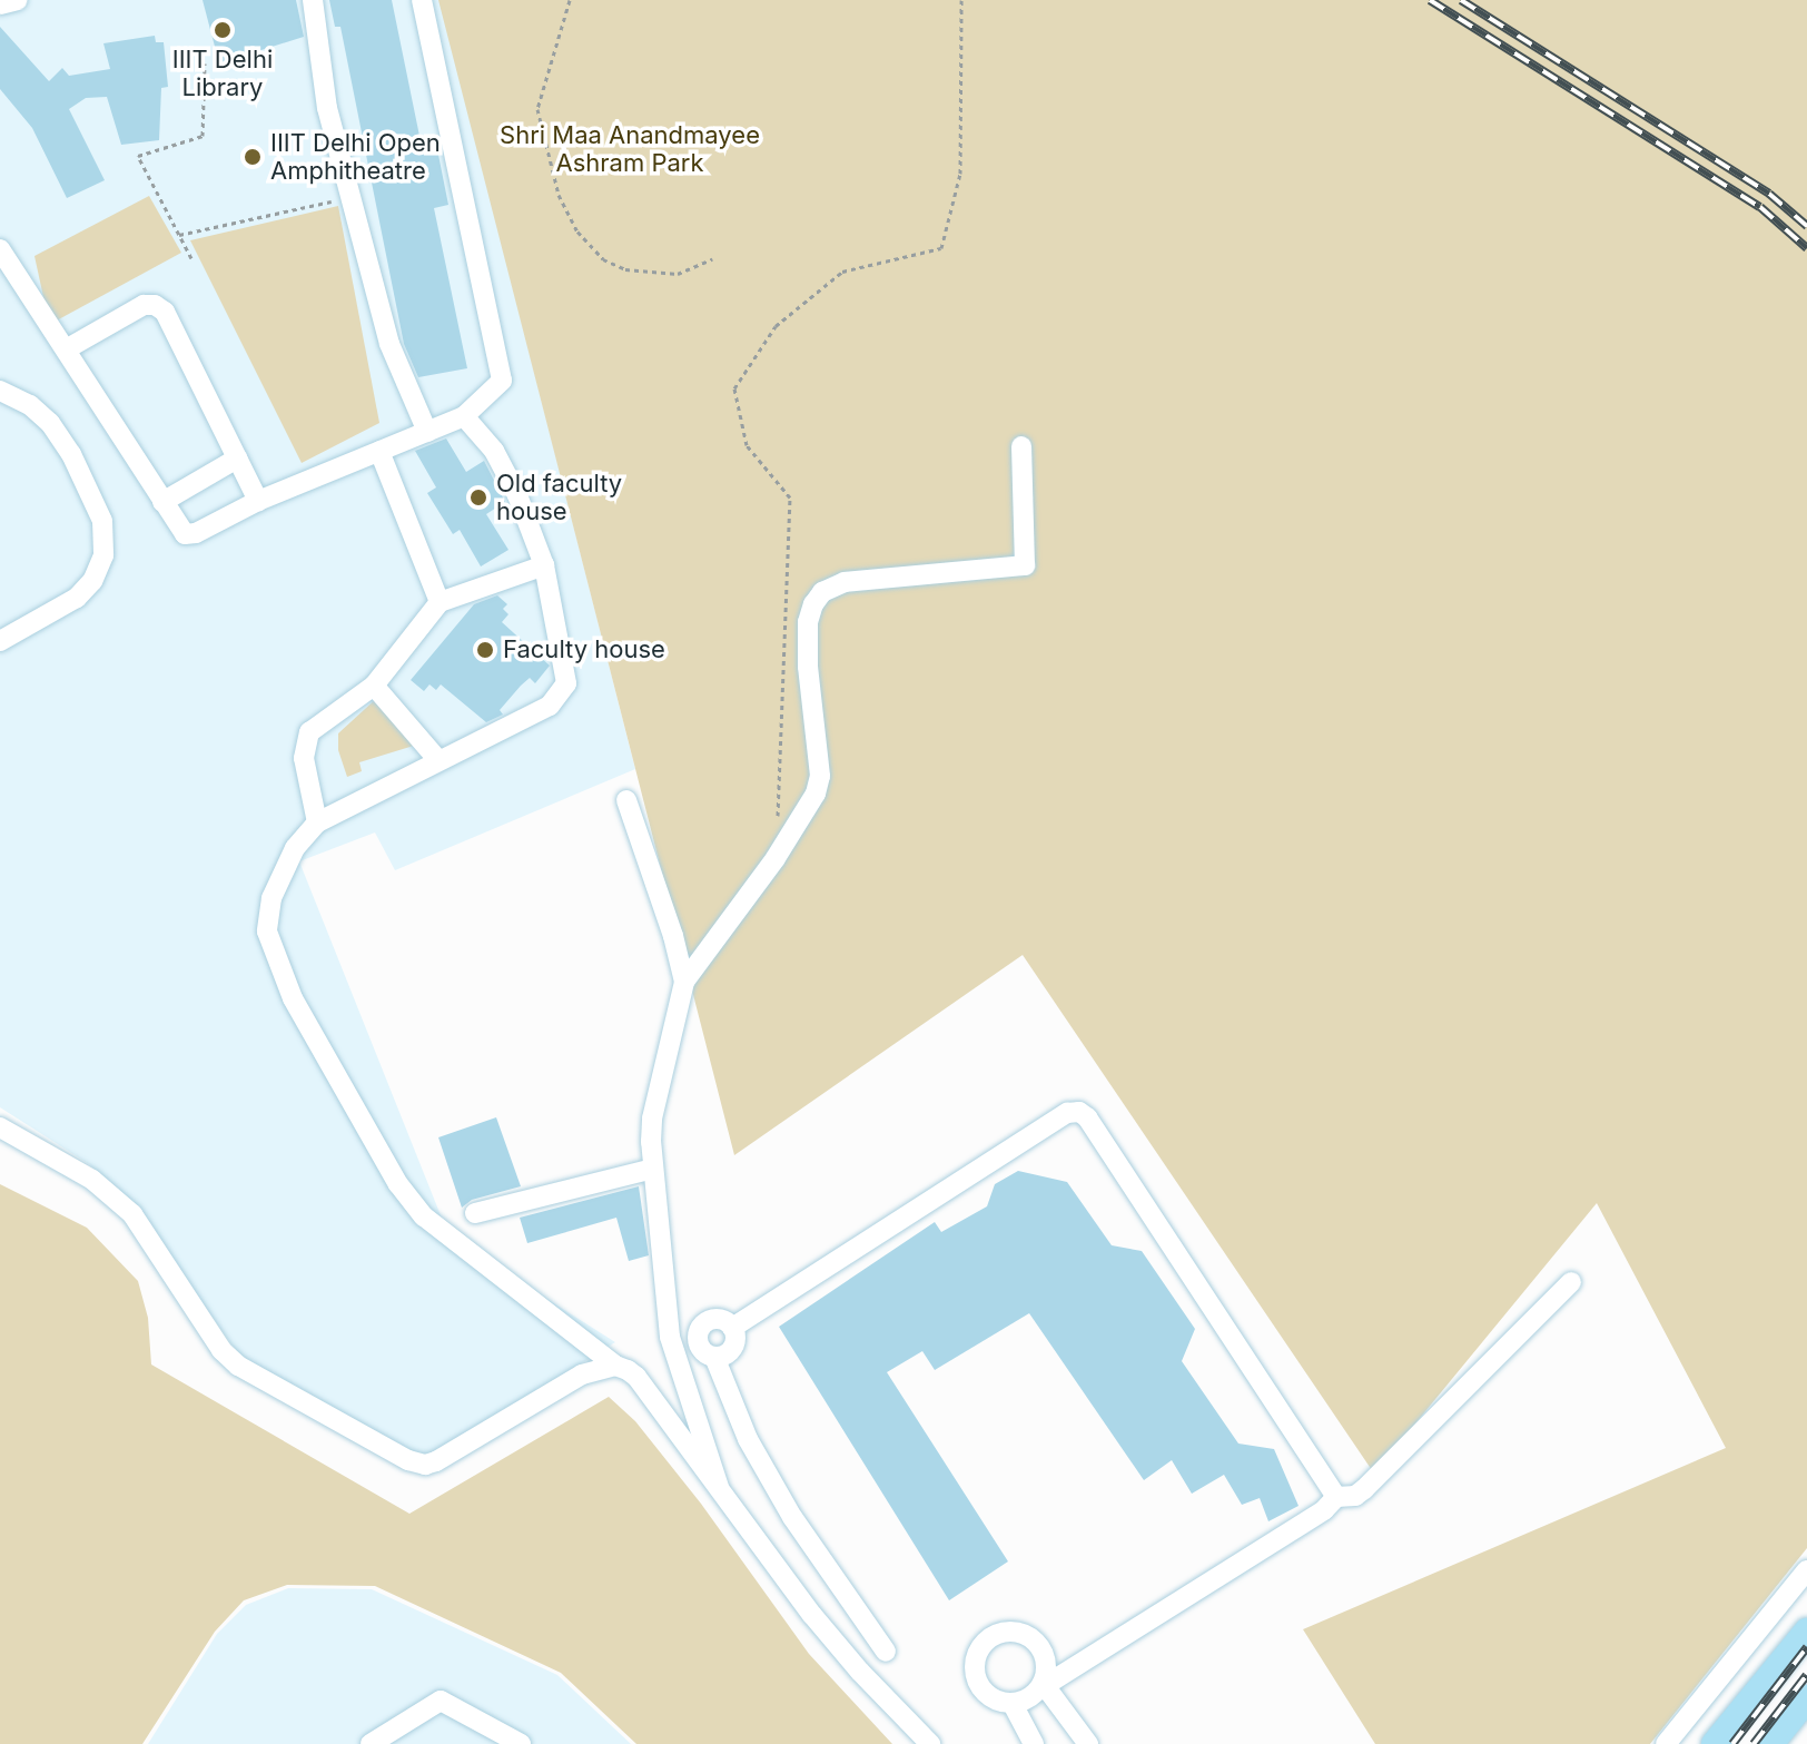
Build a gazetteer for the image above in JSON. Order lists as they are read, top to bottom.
{
  "parks": ["Shri Maa Anandmayee Ashram Park"],
  "places": [
    "IIIT Delhi Library",
    "IIIT Delhi Open Amphitheatre",
    "Old faculty house",
    "Faculty house"
  ]
}
